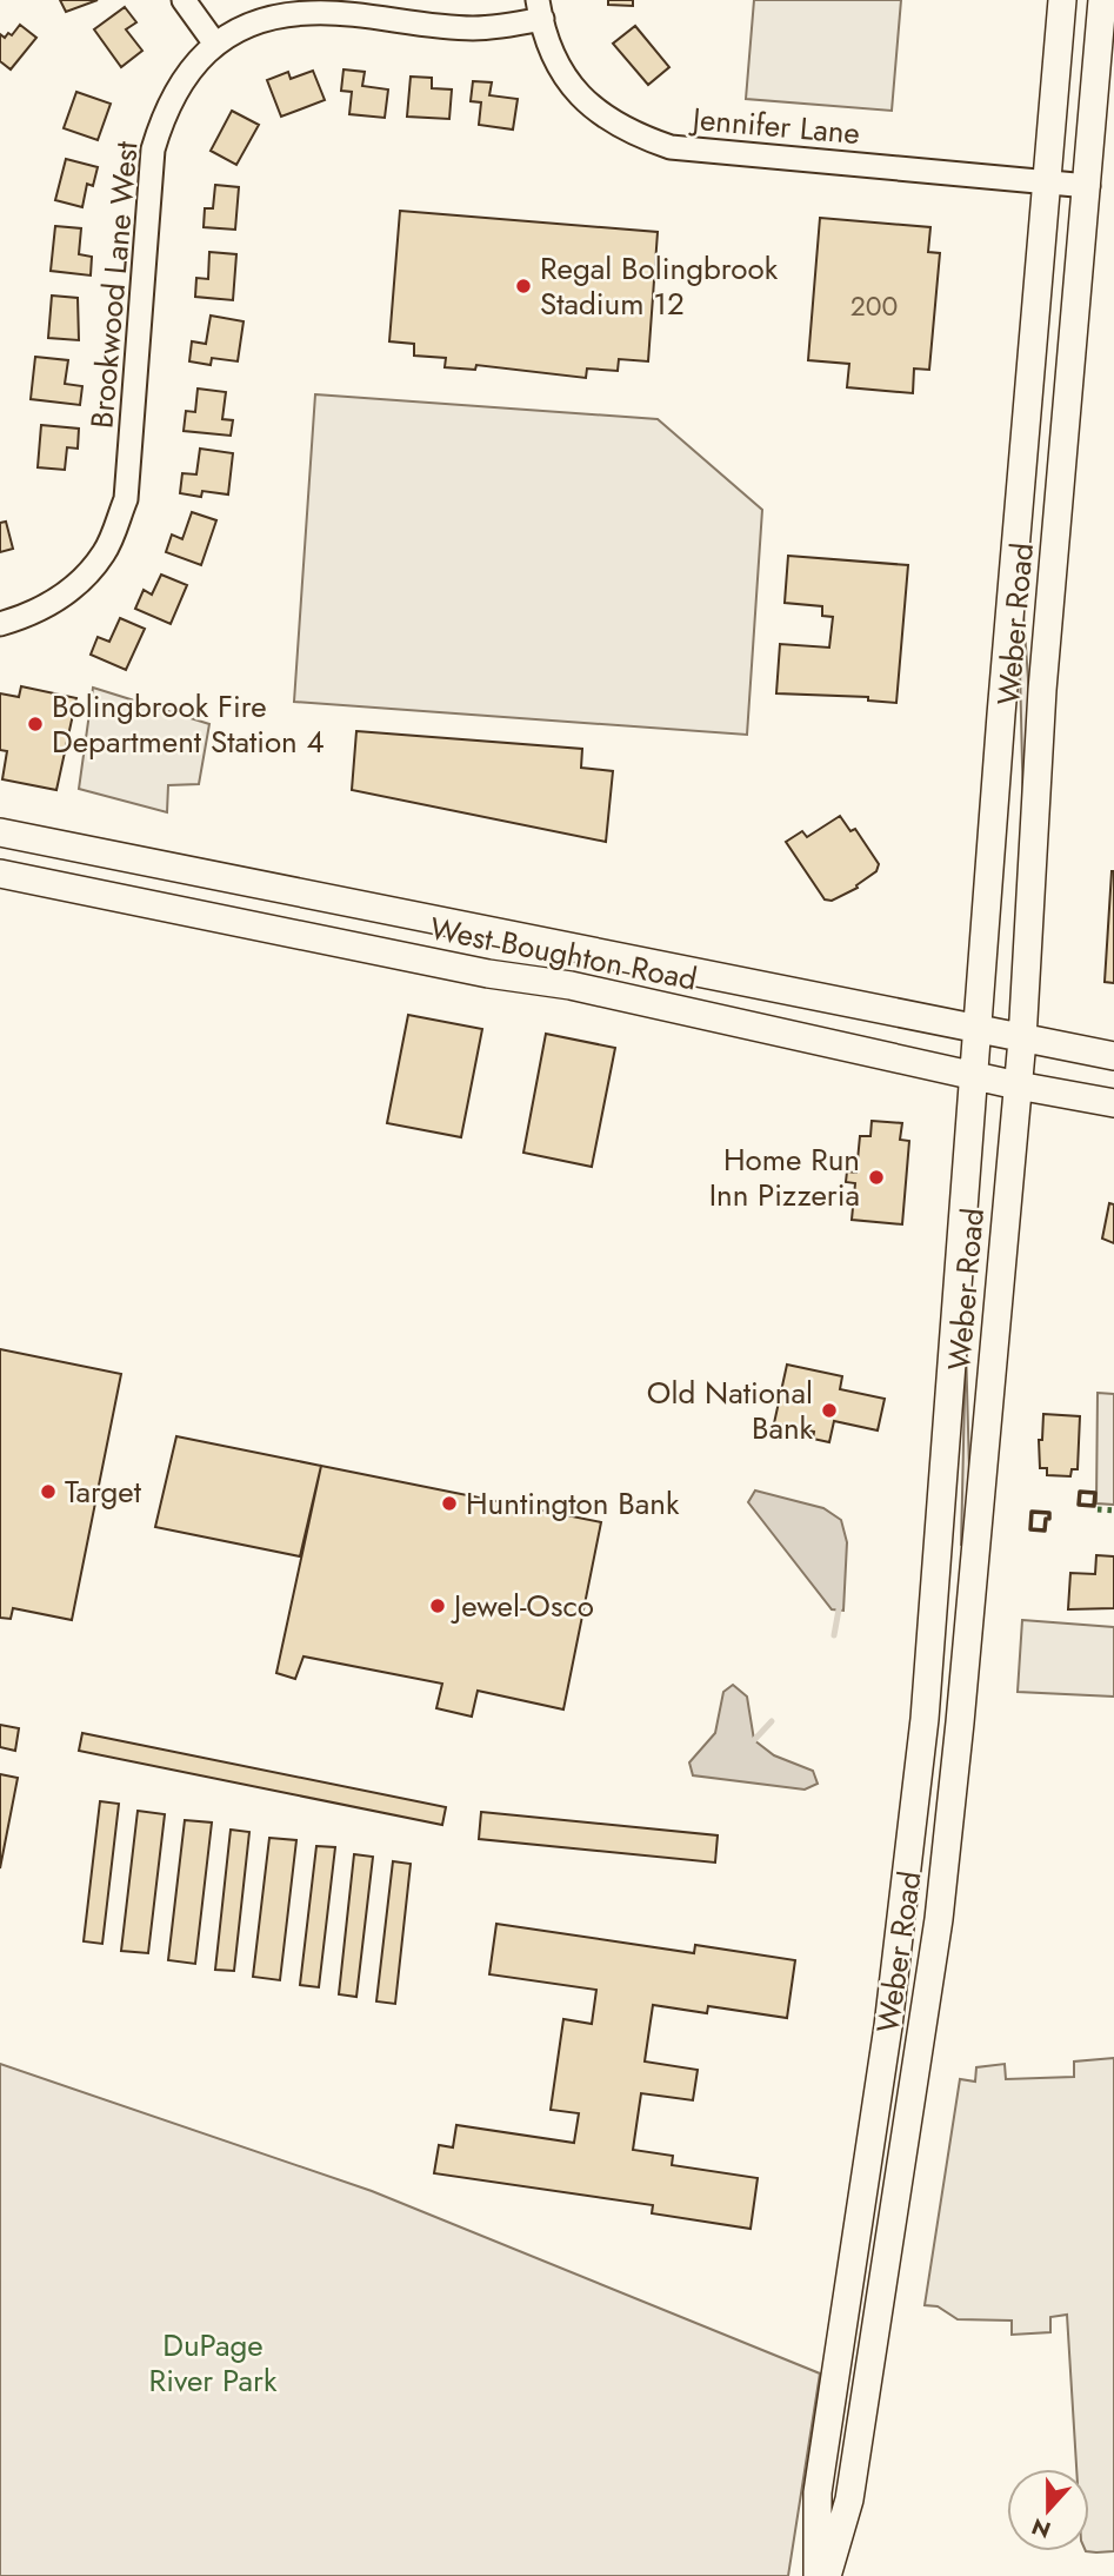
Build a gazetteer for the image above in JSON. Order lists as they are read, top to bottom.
{
  "streets": {
    "main road": ["Weber Road", "West Boughton Road"],
    "street": ["Jennifer Lane", "Brookwood Lane West"]
  },
  "crossings": [
    ["Jennifer Lane", "Brookwood Lane West"],
    ["Jennifer Lane", "Weber Road"],
    ["Weber Road", "West Boughton Road"]
  ],
  "parks": ["DuPage River Park"],
  "places": [
    "Regal Bolingbrook Stadium 12",
    "Bolingbrook Fire Department Station 4",
    "Home Run Inn Pizzeria",
    "Old National Bank",
    "Target",
    "Huntington Bank",
    "Jewel-Osco"
  ],
  "house_numbers": ["200"],
  "north": "bottom"
}
